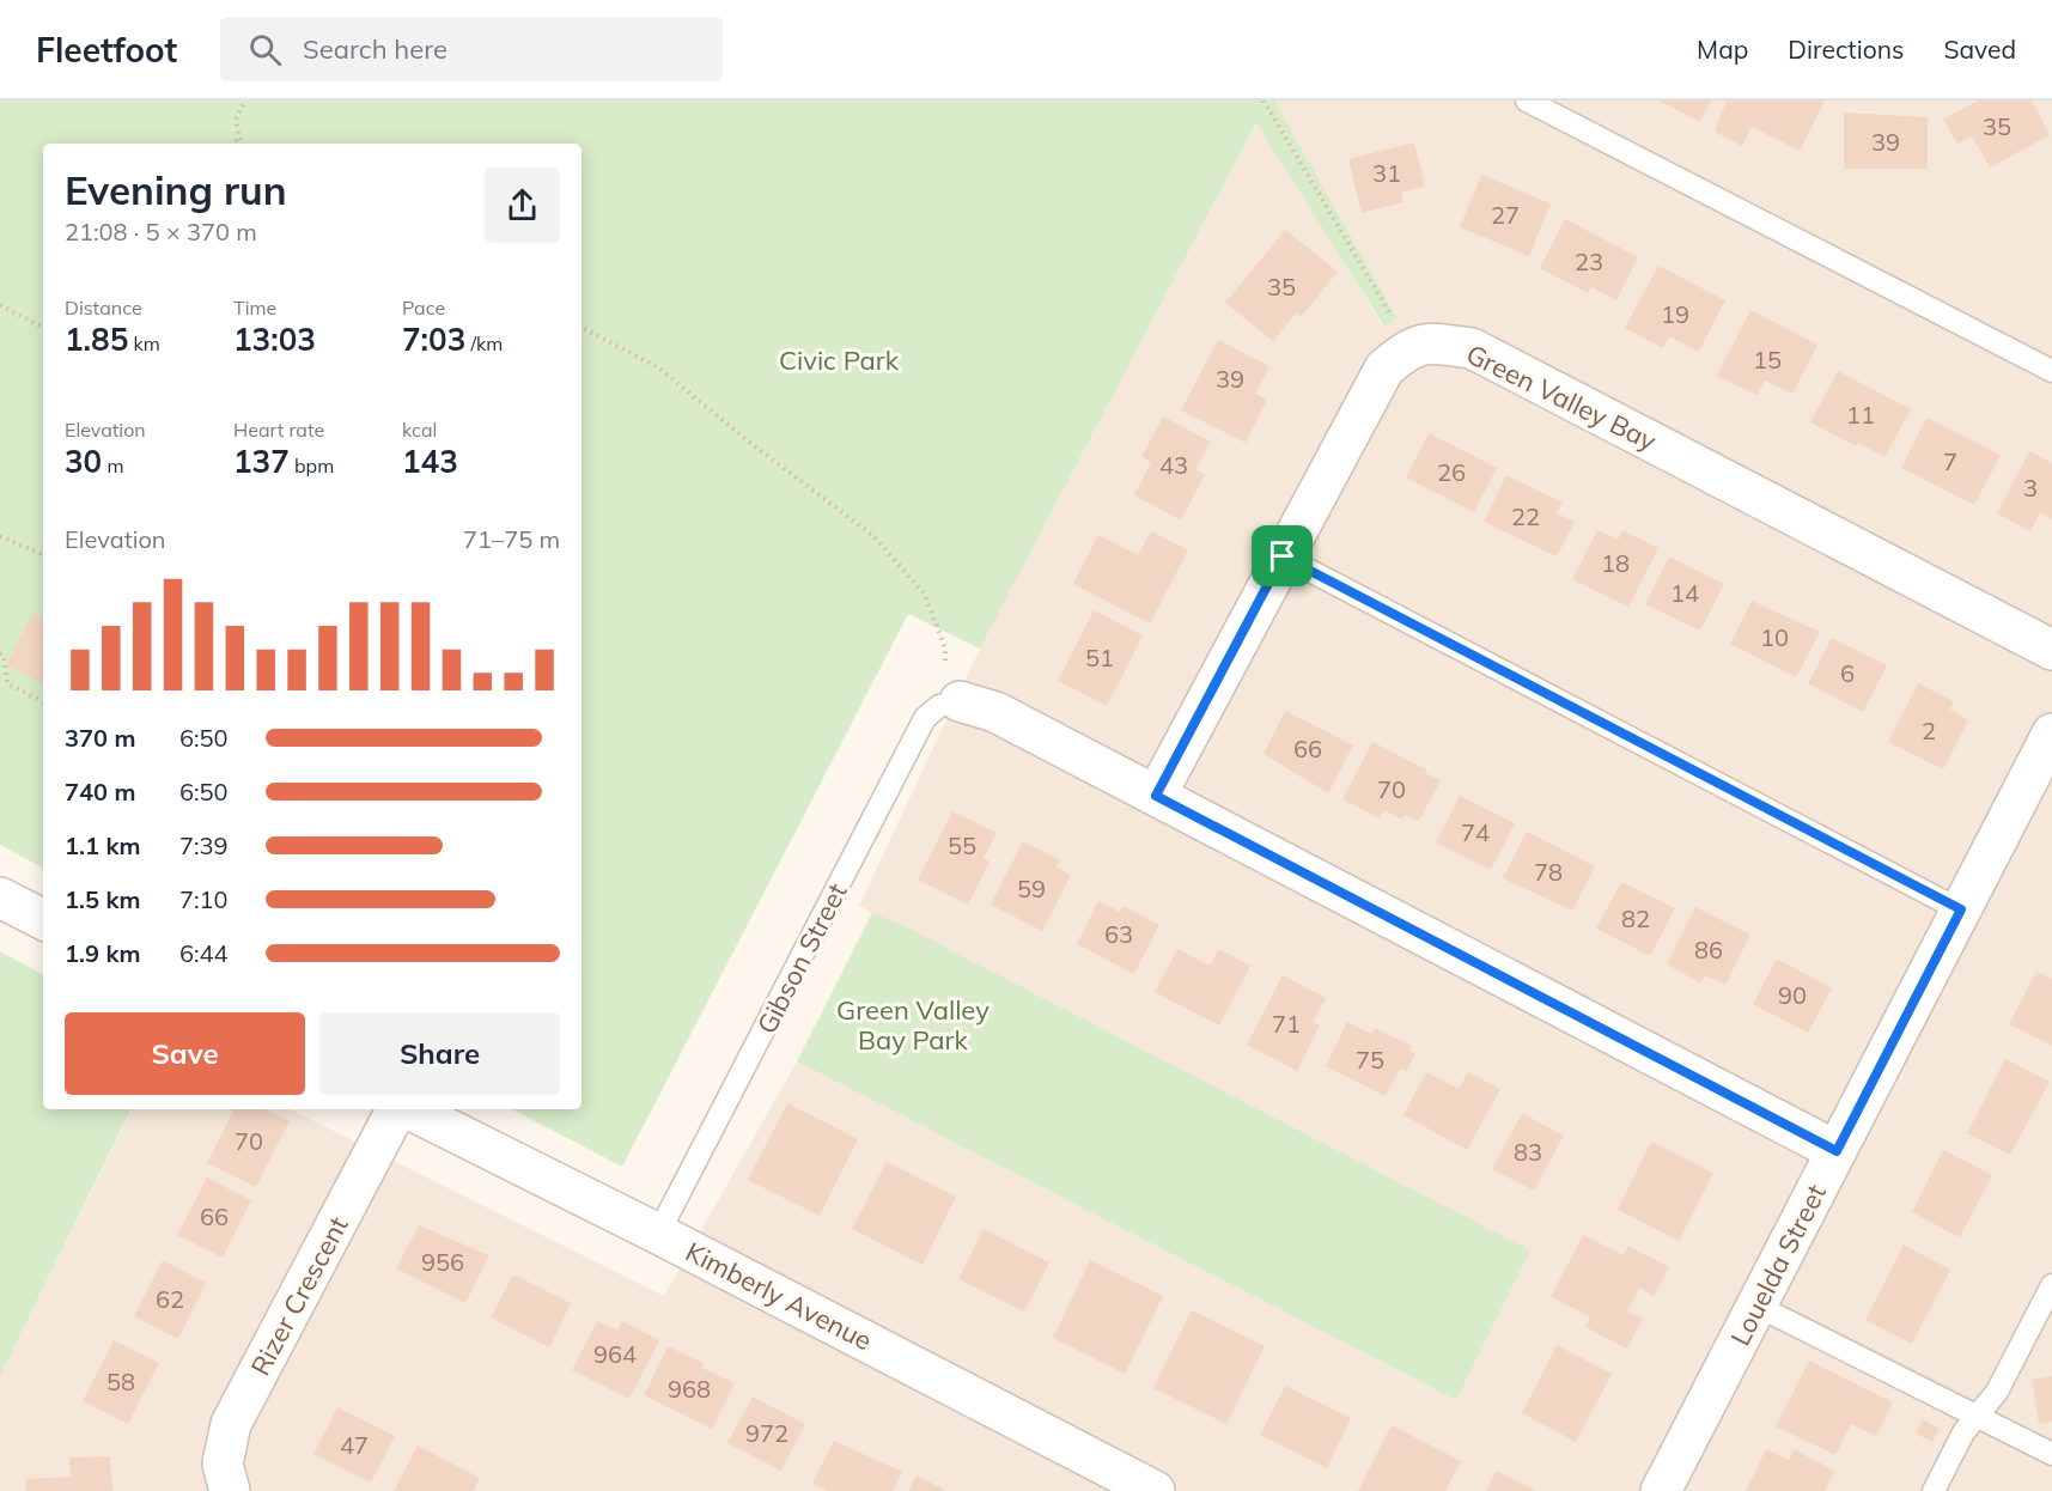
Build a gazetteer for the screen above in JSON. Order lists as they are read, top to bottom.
{
  "streets": {
    "street": [
      "Green Valley Bay",
      "Louelda Street",
      "Rizer Crescent",
      "Kimberly Avenue"
    ],
    "lane": ["Gibson Street"]
  },
  "crossings": [
    ["Gibson Street", "Kimberly Avenue"]
  ],
  "parks": ["Civic Park", "Green Valley Bay Park"],
  "house_numbers": [
    "35",
    "39",
    "31",
    "27",
    "23",
    "35",
    "19",
    "15",
    "39",
    "11",
    "7",
    "43",
    "26",
    "3",
    "22",
    "18",
    "14",
    "10",
    "51",
    "6",
    "2",
    "66",
    "70",
    "74",
    "55",
    "78",
    "59",
    "82",
    "63",
    "86",
    "90",
    "71",
    "75",
    "70",
    "83",
    "66",
    "956",
    "62",
    "964",
    "58",
    "968",
    "972",
    "47"
  ],
  "page": {
    "header": "Fleetfoot",
    "search": "Search here",
    "nav": ["Map", "Directions", "Saved"],
    "heading": ["Evening run", "21:08 · 5 × 370 m"],
    "stats": [
      ["Distance", "1.85 km"],
      ["Time", "13:03"],
      ["Pace", "7:03 /km"],
      ["Elevation", "30 m"],
      ["Heart rate", "137 bpm"],
      ["kcal", "143"]
    ],
    "chart": ["Elevation", "71–75 m"],
    "list": [
      {
        "name": "370 m",
        "note": "6:50"
      },
      {
        "name": "740 m",
        "note": "6:50"
      },
      {
        "name": "1.1 km",
        "note": "7:39"
      },
      {
        "name": "1.5 km",
        "note": "7:10"
      },
      {
        "name": "1.9 km",
        "note": "6:44"
      }
    ],
    "buttons": ["Save", "Share"]
  }
}
